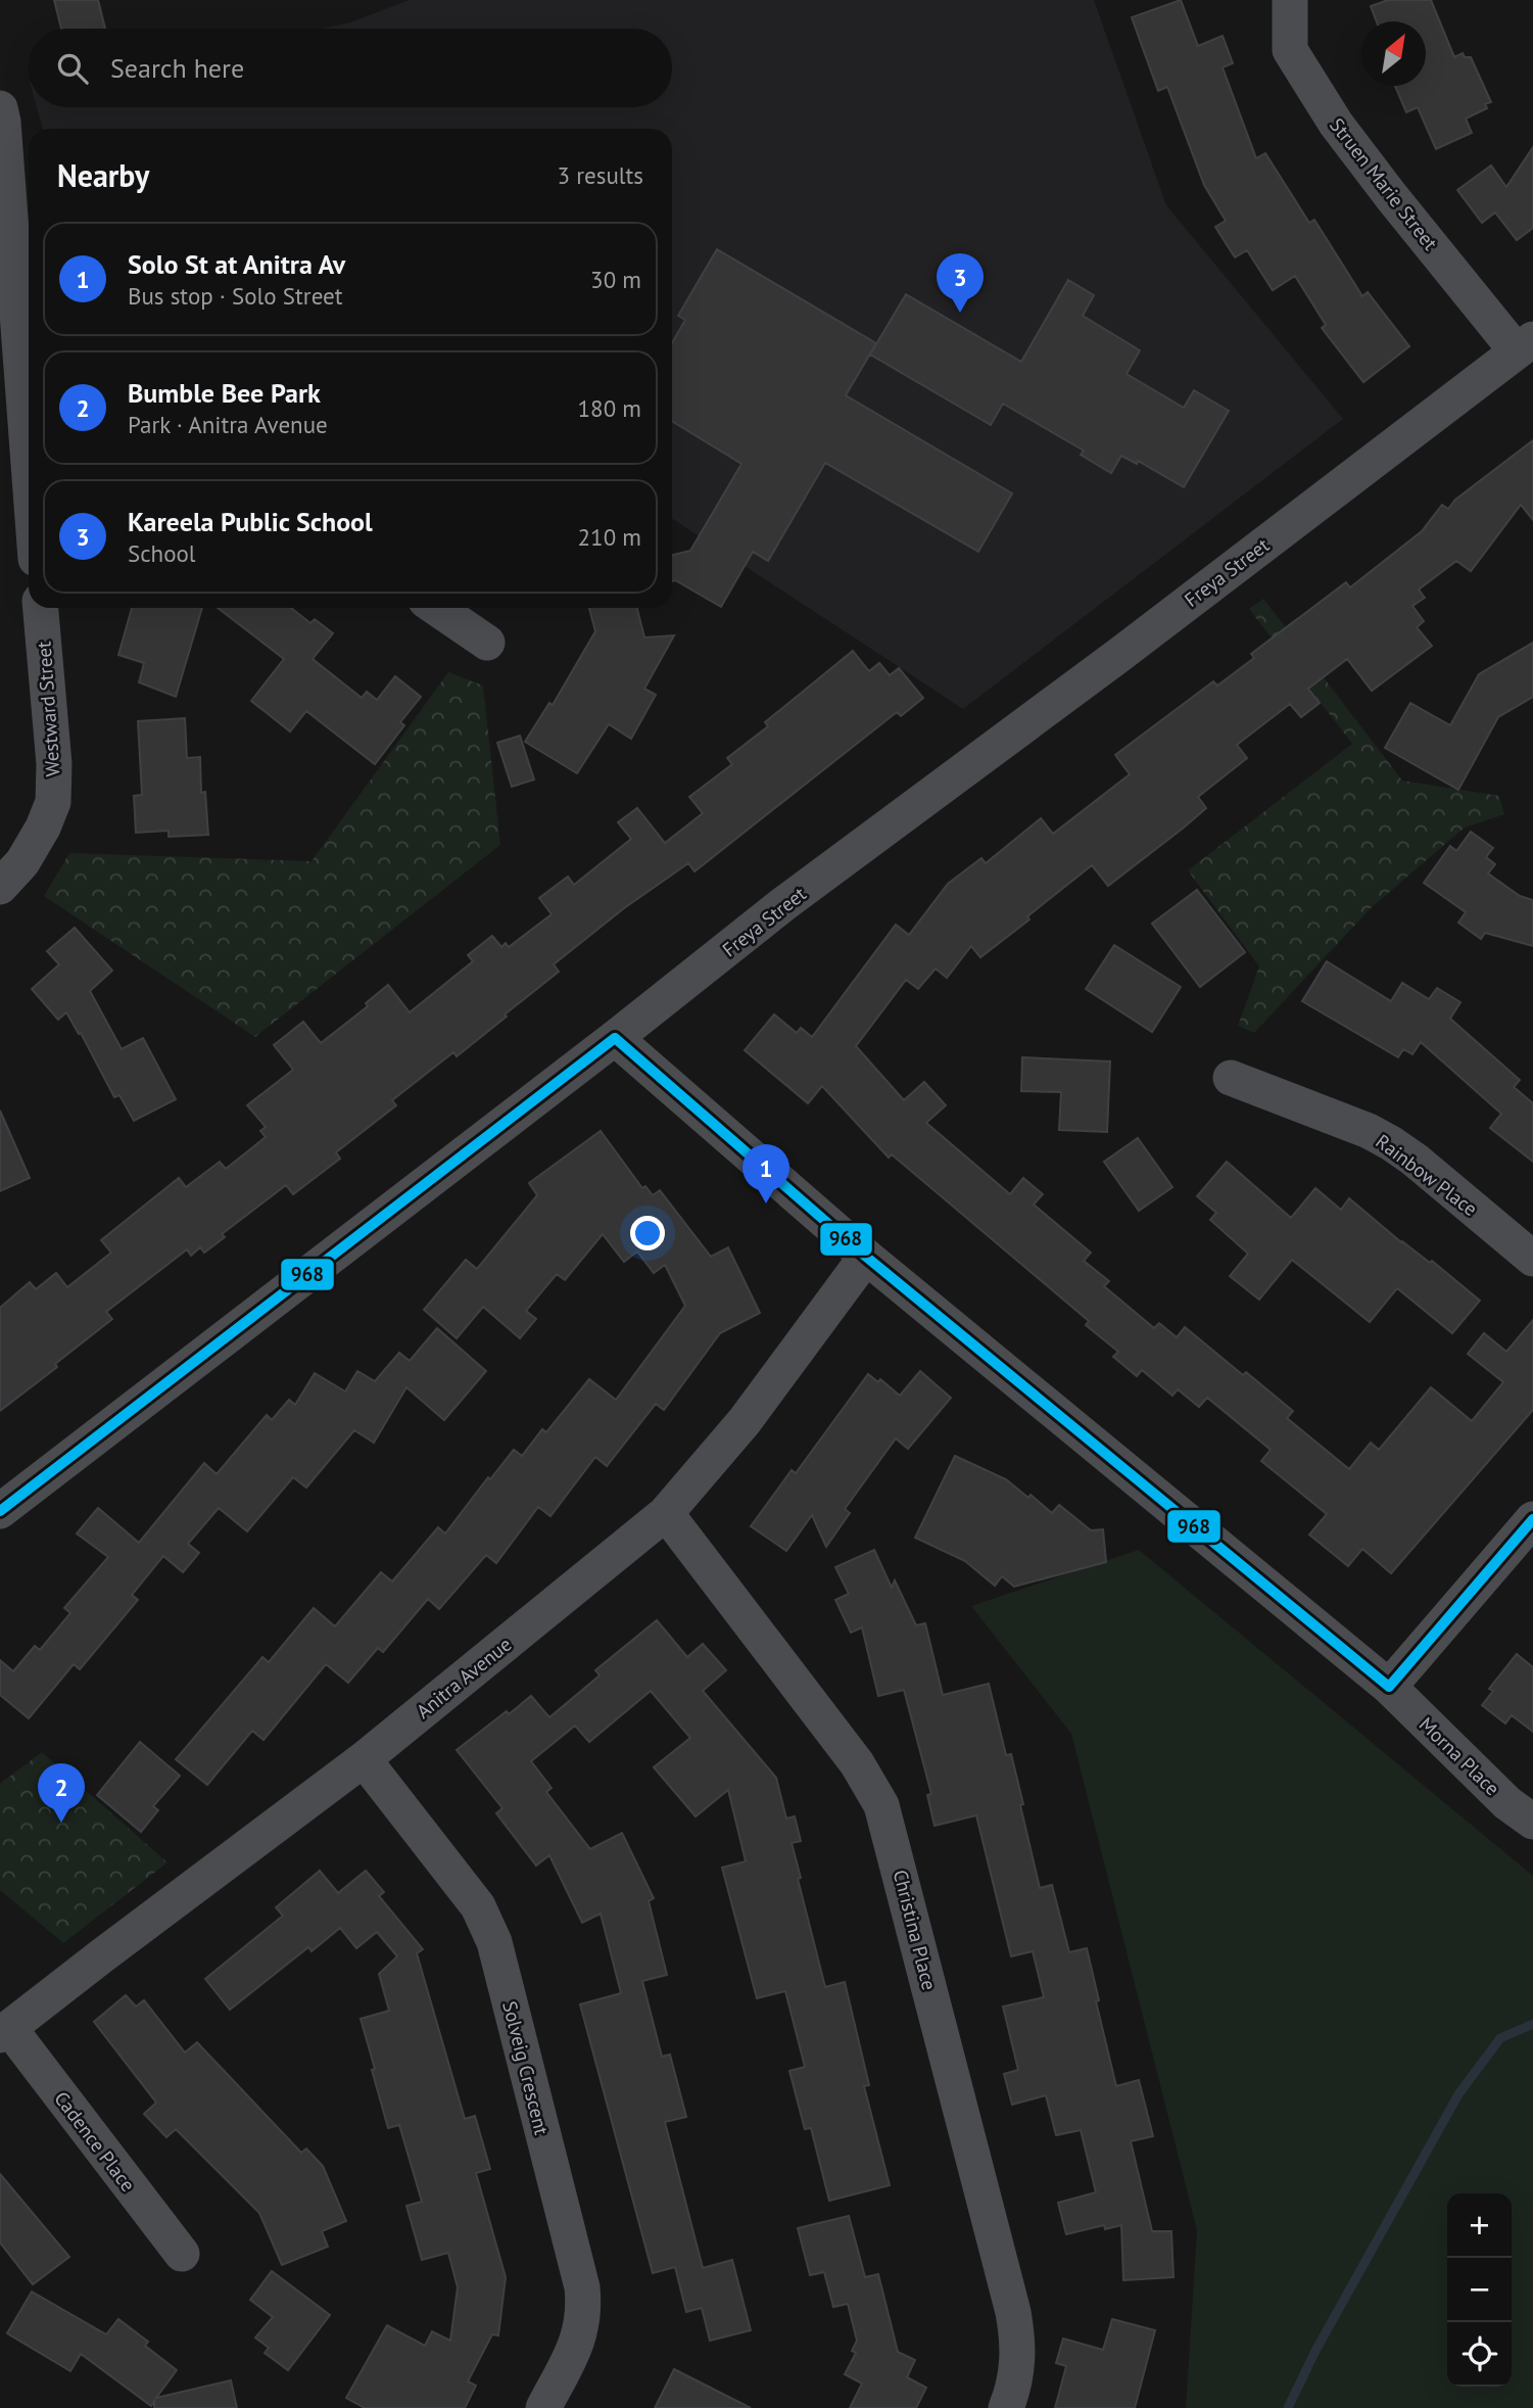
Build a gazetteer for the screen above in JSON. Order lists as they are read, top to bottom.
{
  "streets": {
    "street": [
      "Struen Marie Street",
      "Freya Street",
      "Westward Street",
      "Rainbow Place",
      "Anitra Avenue",
      "Morna Place",
      "Christina Place",
      "Solveig Crescent",
      "Cadence Place"
    ]
  },
  "crossings": [
    ["Struen Marie Street", "Freya Street"],
    ["Freya Street", "Morna Place"],
    ["Anitra Avenue", "Morna Place"],
    ["Anitra Avenue", "Christina Place"],
    ["Anitra Avenue", "Solveig Crescent"],
    ["Anitra Avenue", "Cadence Place"]
  ],
  "lines": ["transit line 968"],
  "north": "top right",
  "page": {
    "search": "Search here",
    "heading": ["Nearby", "3 results"],
    "list": [
      {
        "mark": "1",
        "name": "Solo St at Anitra Av",
        "note": "Bus stop · Solo Street",
        "value": "30 m"
      },
      {
        "mark": "2",
        "name": "Bumble Bee Park",
        "note": "Park · Anitra Avenue",
        "value": "180 m"
      },
      {
        "mark": "3",
        "name": "Kareela Public School",
        "note": "School",
        "value": "210 m"
      }
    ],
    "pins": ["3", "1", "2"],
    "map_buttons": ["+", "−"]
  }
}
